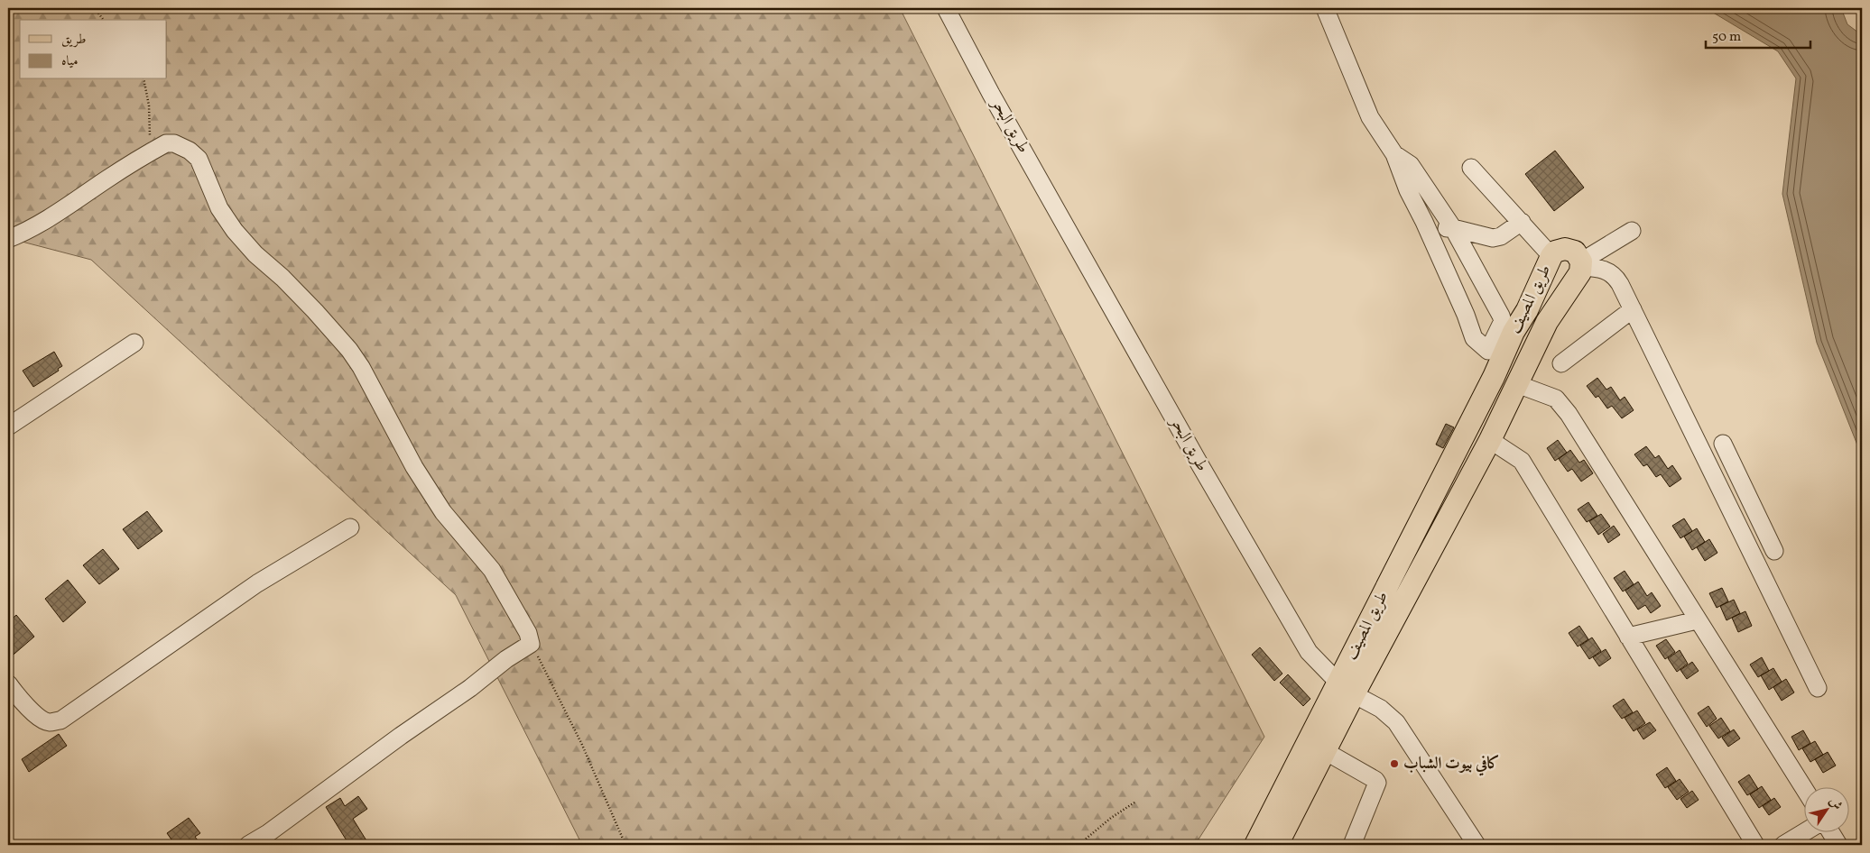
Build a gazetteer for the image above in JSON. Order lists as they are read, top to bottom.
{
  "streets": {
    "main road": ["طريق المصيف"],
    "street": ["طريق البحر"]
  },
  "crossings": [
    ["طريق البحر", "طريق المصيف"]
  ],
  "places": ["كافي بيوت الشباب"],
  "legend": ["طريق", "مياه"],
  "scale_bar": "50 m",
  "north": "top right"
}
